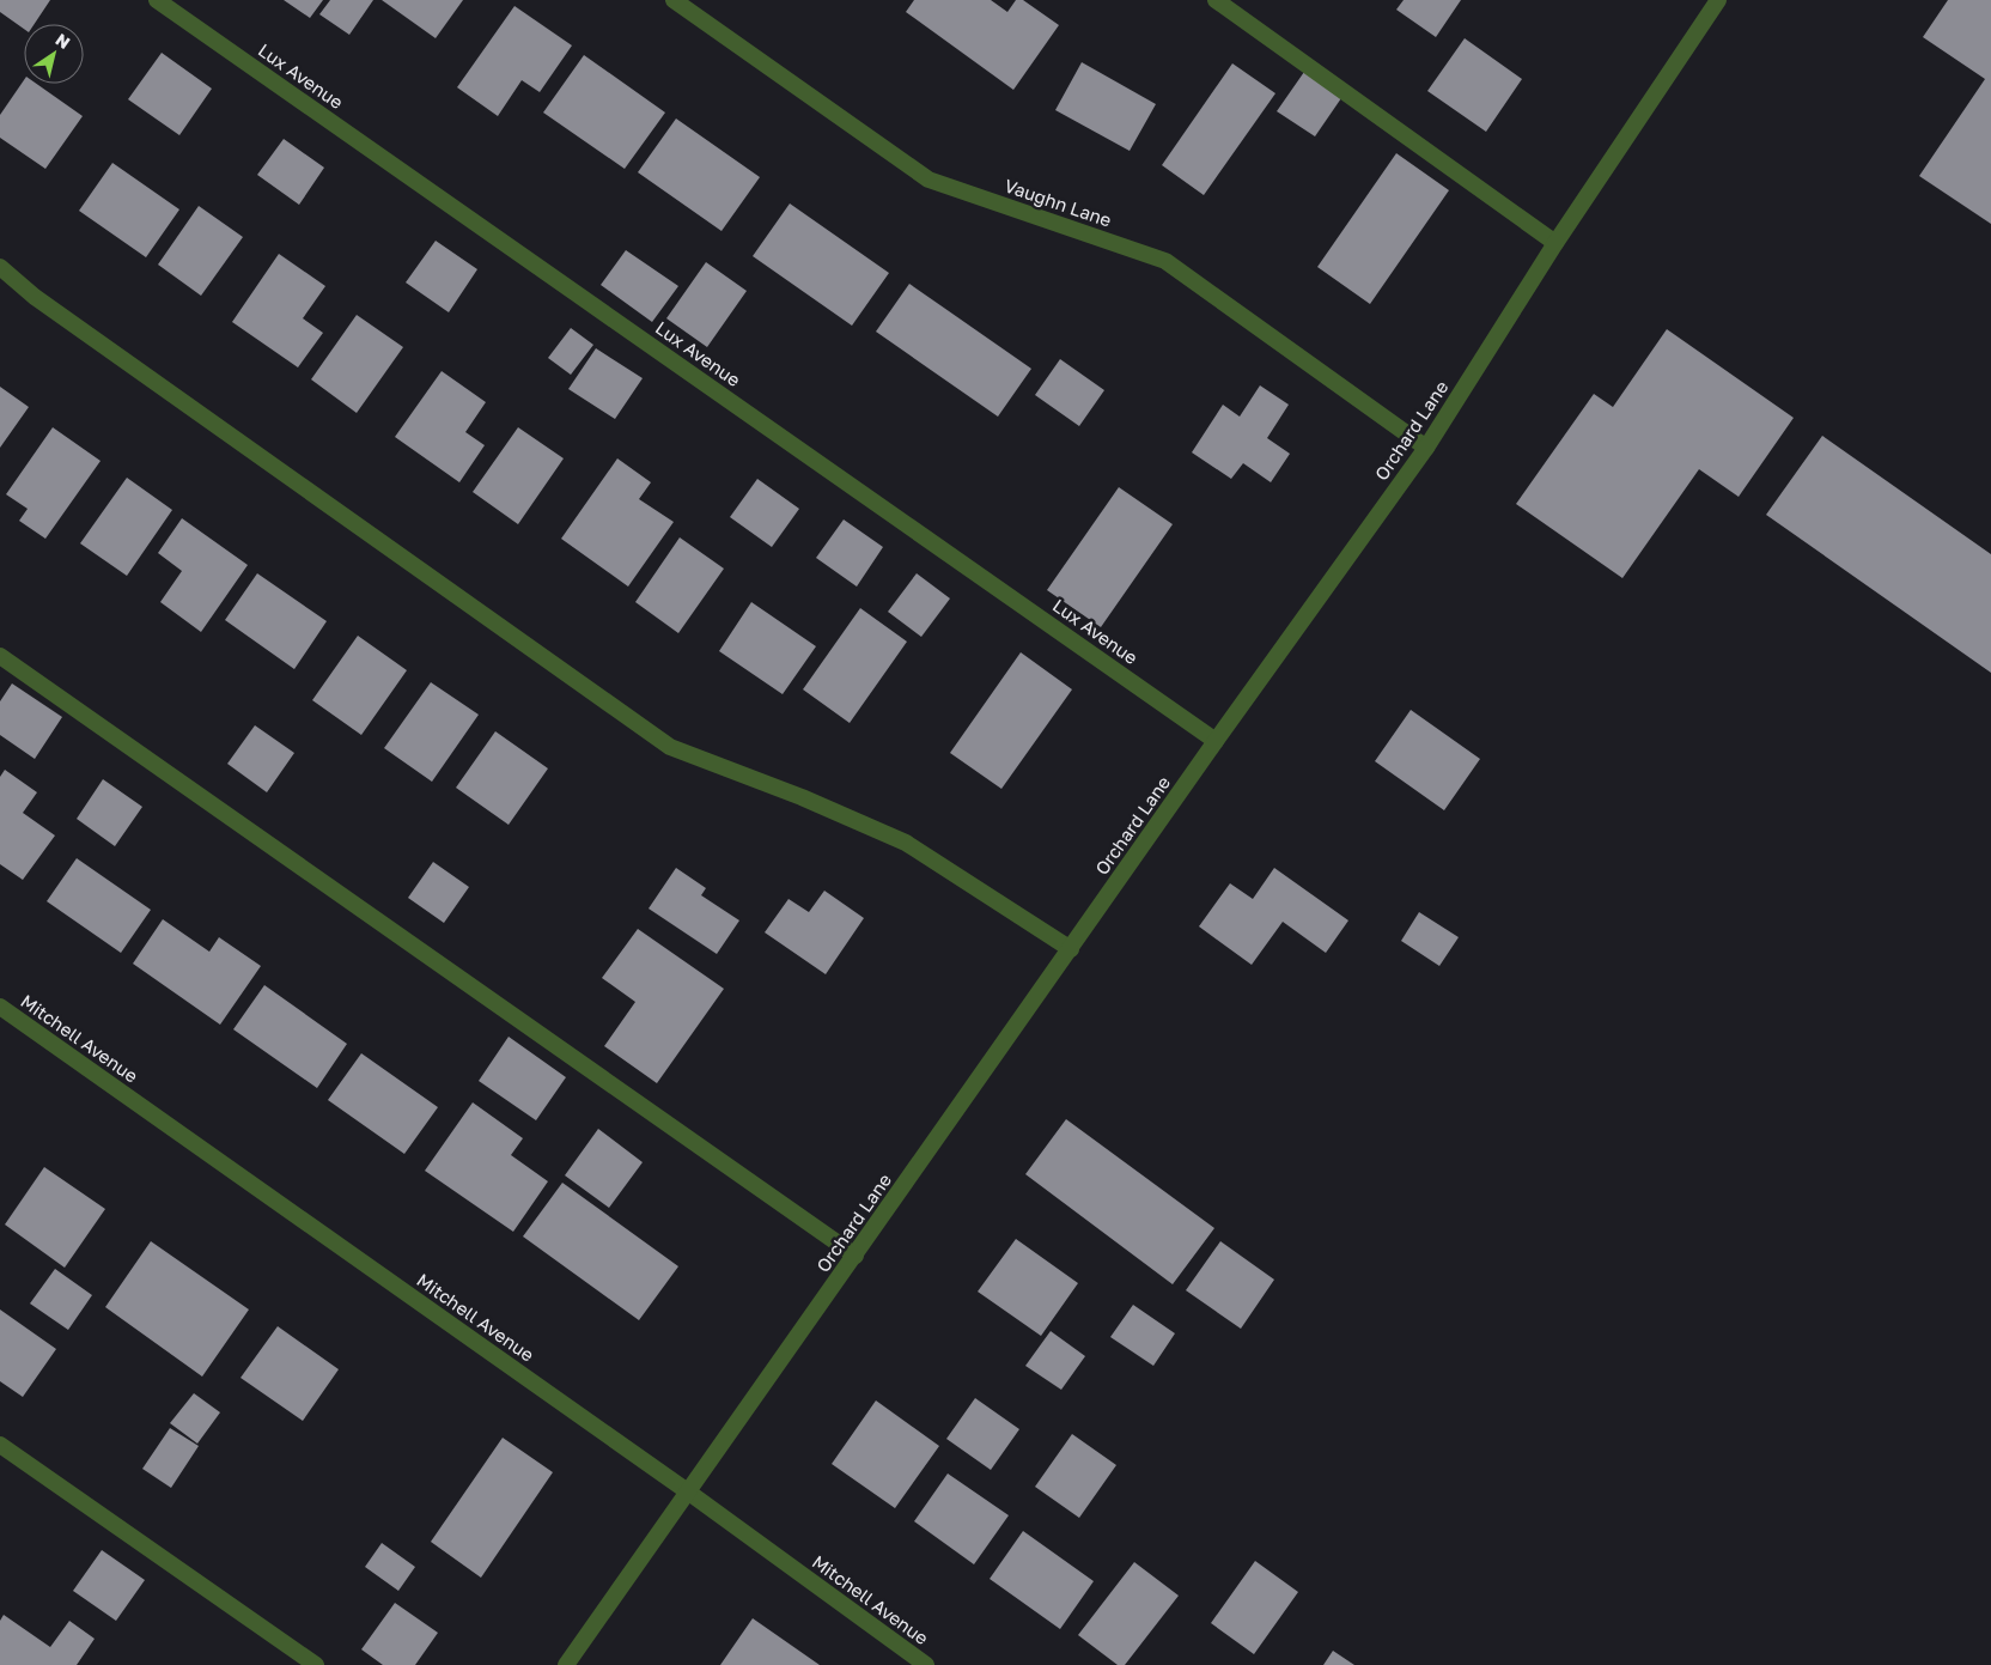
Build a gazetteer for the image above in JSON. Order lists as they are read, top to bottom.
{
  "streets": {
    "street": [
      "Lux Avenue",
      "Vaughn Lane",
      "Orchard Lane",
      "Mitchell Avenue"
    ]
  },
  "crossings": [
    ["Lux Avenue", "Orchard Lane"],
    ["Vaughn Lane", "Orchard Lane"],
    ["Orchard Lane", "Mitchell Avenue"]
  ],
  "north": "top right"
}
